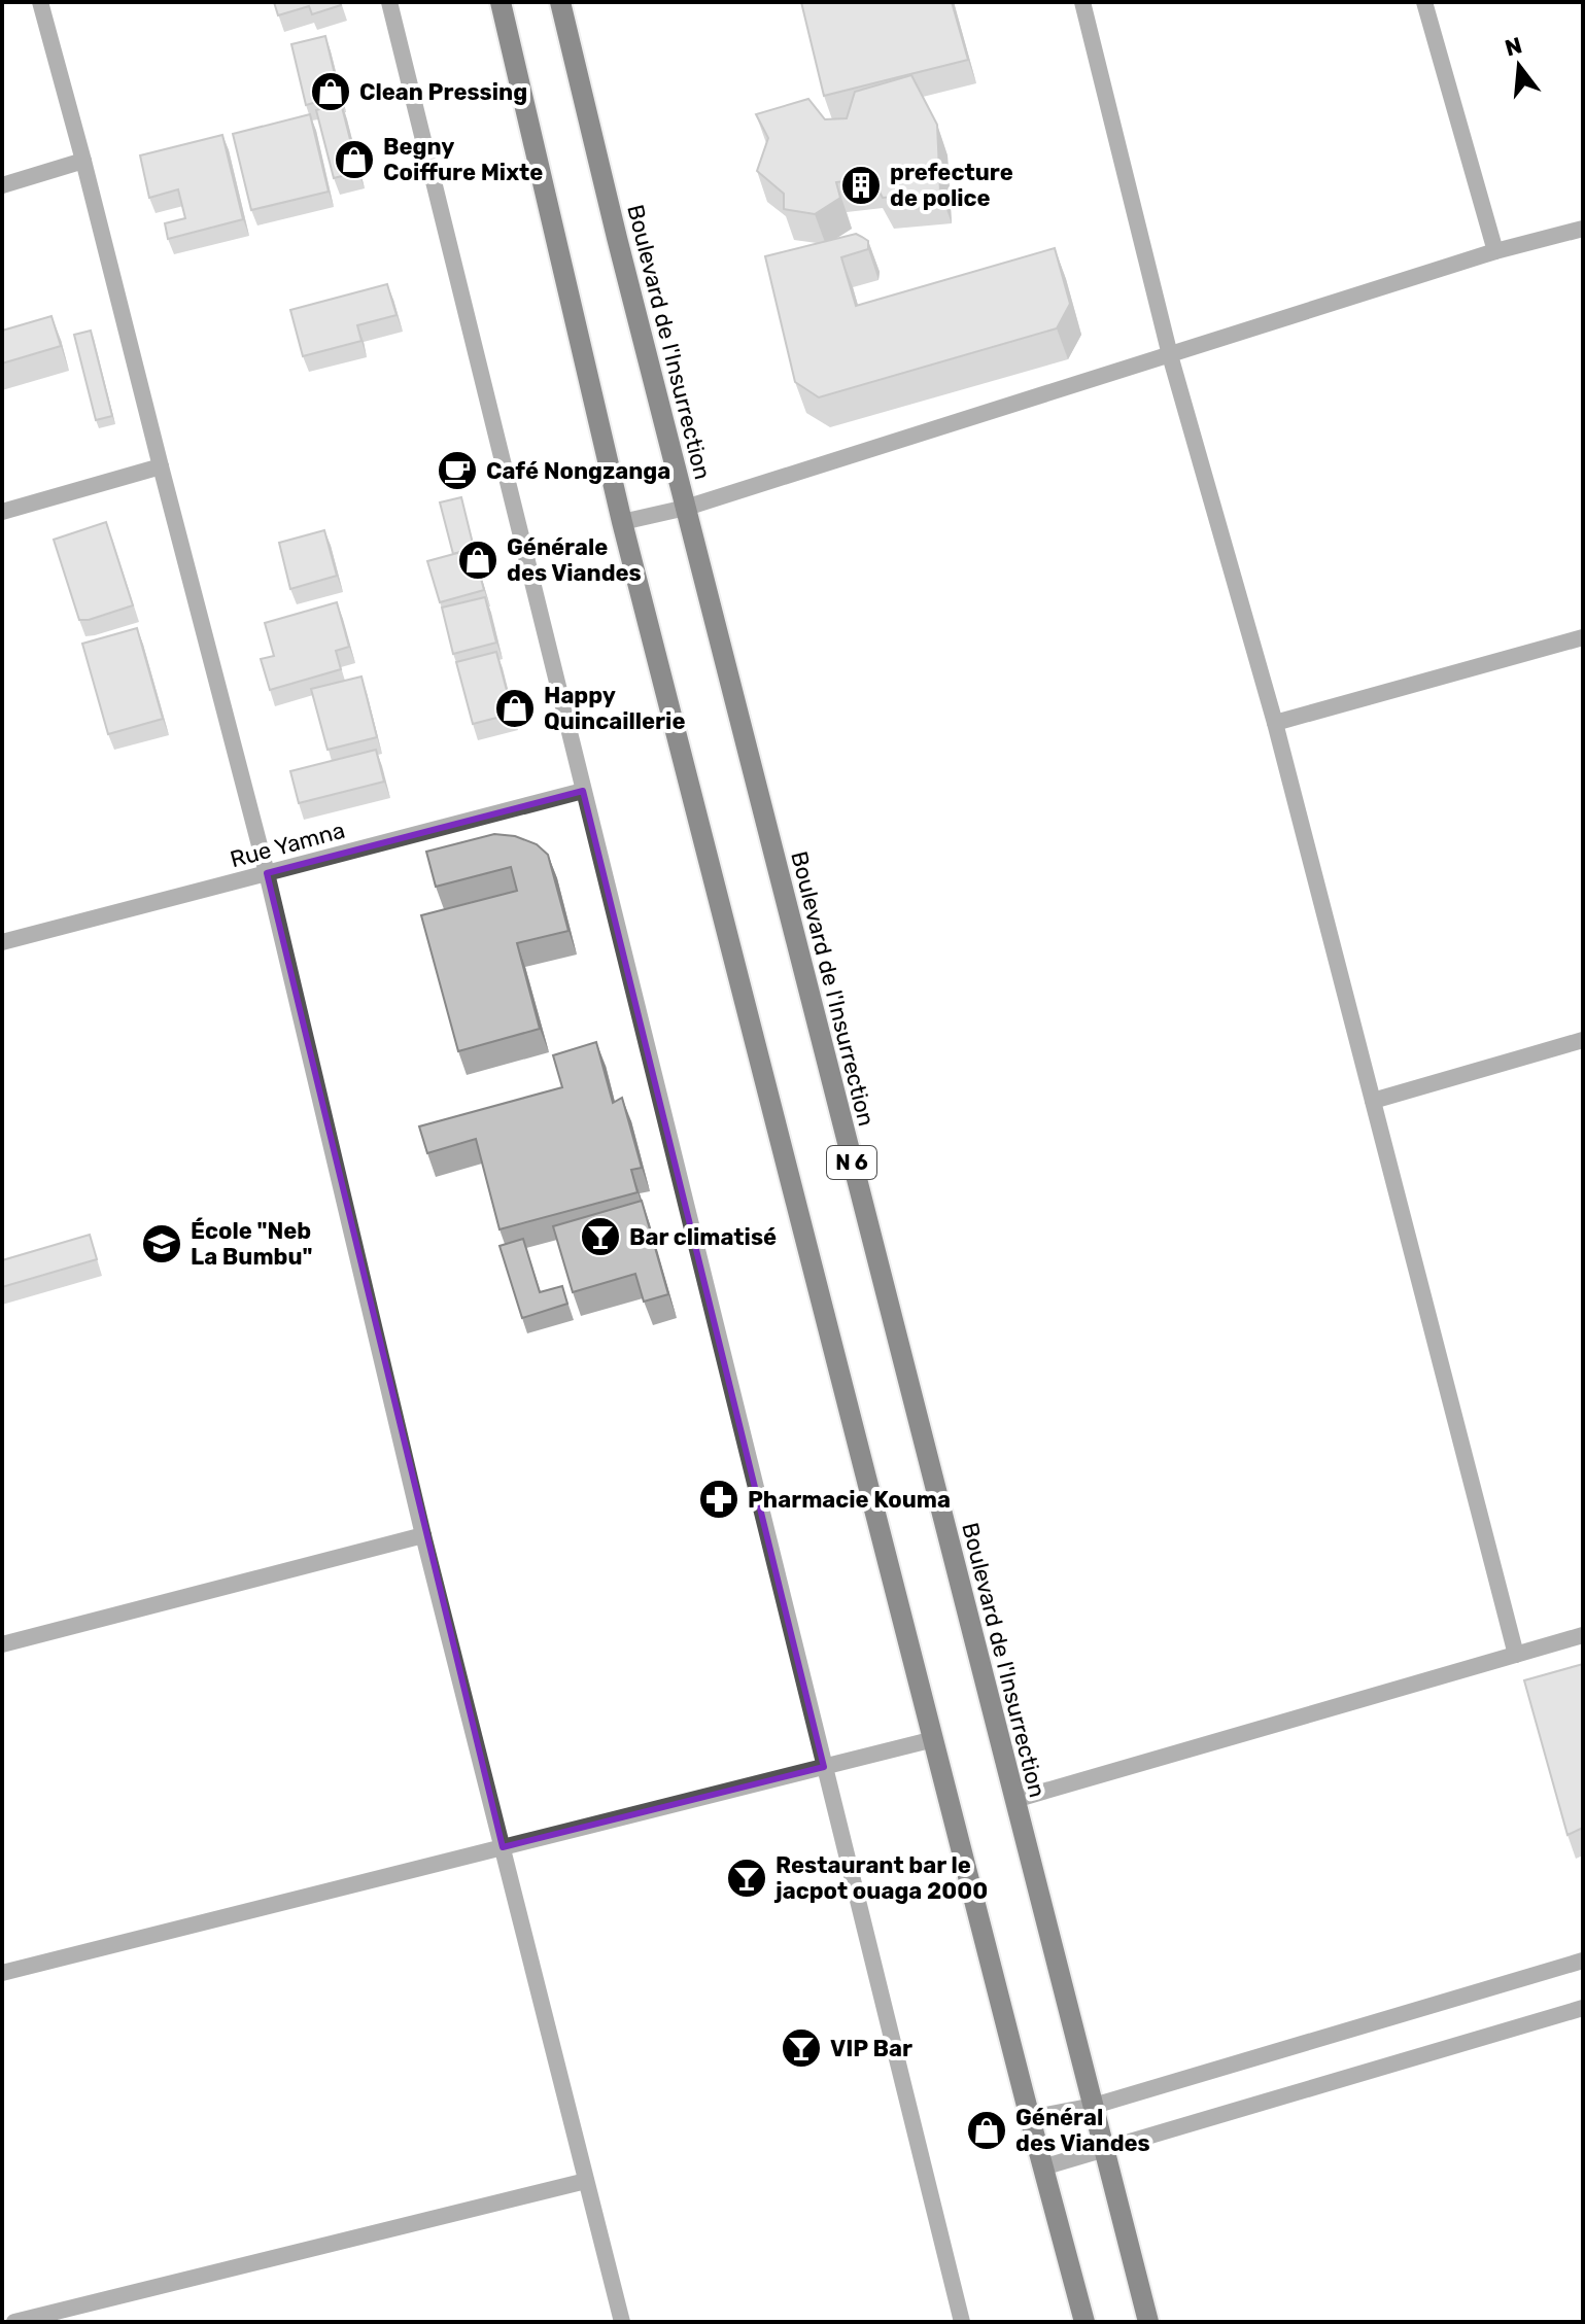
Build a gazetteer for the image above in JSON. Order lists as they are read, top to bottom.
{
  "streets": {
    "main road": ["Boulevard de l'Insurrection", "N 6"],
    "street": ["Rue Yamna"]
  },
  "places": {
    "shop": [
      "Clean Pressing",
      "Begny Coiffure Mixte",
      "Générale des Viandes",
      "Happy Quincaillerie",
      "Général des Viandes"
    ],
    "building": ["prefecture de police"],
    "cafe": ["Café Nongzanga"],
    "bar": ["Bar climatisé", "Restaurant bar le jacpot ouaga 2000", "VIP Bar"],
    "school or university": ["École \"Neb La Bumbu\""],
    "pharmacy": ["Pharmacie Kouma"]
  },
  "north": "top"
}
